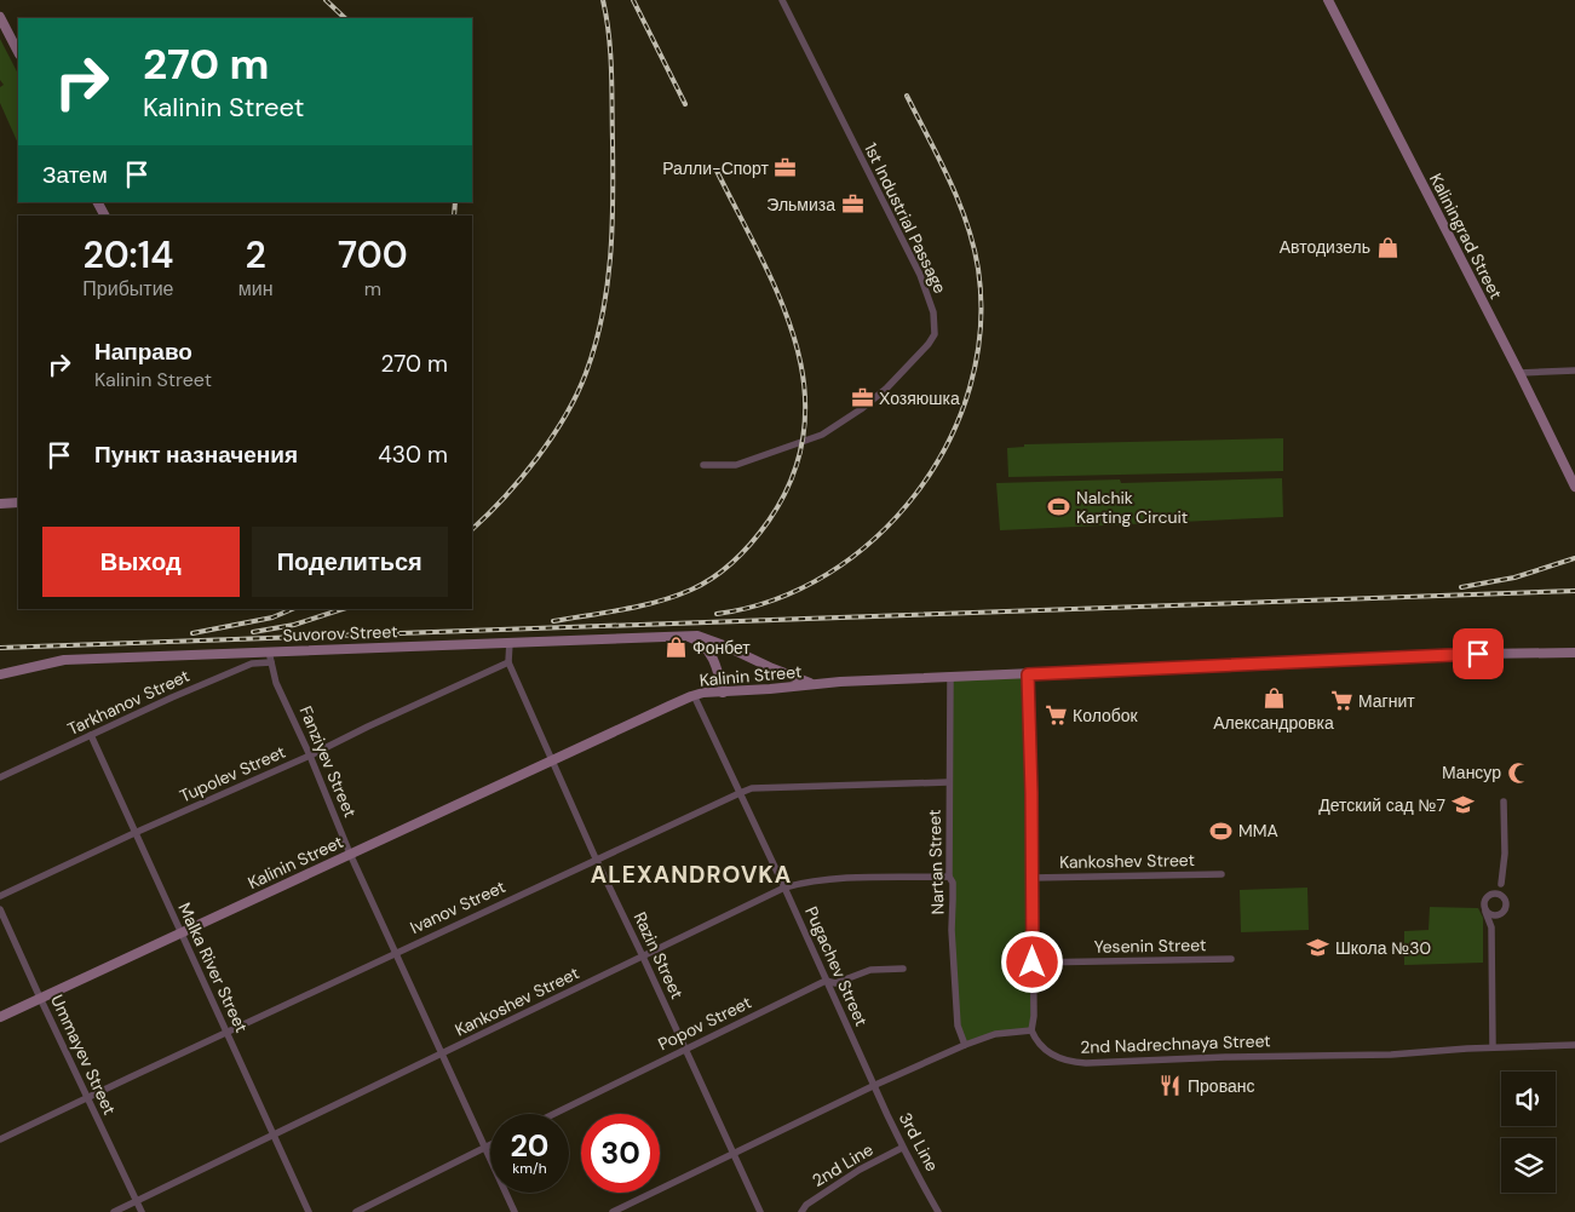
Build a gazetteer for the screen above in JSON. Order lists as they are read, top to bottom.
{
  "streets": {
    "main road": ["Kaliningrad Street", "Suvorov Street", "Kalinin Street"],
    "street": [
      "1st Industrial Passage",
      "Tarkhanov Street",
      "Fanziyev Street",
      "Tupolev Street",
      "Kankoshev Street",
      "Nartan Street",
      "Ivanov Street",
      "Yesenin Street",
      "Razin Street",
      "Pugachev Street",
      "Malka River Street",
      "Popov Street",
      "2nd Nadrechnaya Street",
      "Ummayev Street",
      "3rd Line",
      "2nd Line"
    ]
  },
  "crossings": [
    ["Suvorov Street", "Kalinin Street"],
    ["Suvorov Street", "Tarkhanov Street"],
    ["Suvorov Street", "Fanziyev Street"],
    ["Suvorov Street", "Razin Street"],
    ["Kalinin Street", "Fanziyev Street"],
    ["Kalinin Street", "Nartan Street"],
    ["Kalinin Street", "Razin Street"],
    ["Kalinin Street", "Pugachev Street"],
    ["Kalinin Street", "Malka River Street"],
    ["Kalinin Street", "Ummayev Street"],
    ["Tarkhanov Street", "Fanziyev Street"],
    ["Tarkhanov Street", "Malka River Street"],
    ["Fanziyev Street", "Tupolev Street"],
    ["Fanziyev Street", "Kankoshev Street"],
    ["Fanziyev Street", "Ivanov Street"],
    ["Tupolev Street", "Razin Street"],
    ["Tupolev Street", "Malka River Street"],
    ["Kankoshev Street", "Nartan Street"],
    ["Kankoshev Street", "Razin Street"],
    ["Kankoshev Street", "Pugachev Street"],
    ["Kankoshev Street", "Malka River Street"],
    ["Kankoshev Street", "Ummayev Street"],
    ["Nartan Street", "Ivanov Street"],
    ["Ivanov Street", "Razin Street"],
    ["Ivanov Street", "Pugachev Street"],
    ["Ivanov Street", "Malka River Street"],
    ["Ivanov Street", "Ummayev Street"],
    ["Razin Street", "Popov Street"],
    ["Pugachev Street", "Popov Street"],
    ["Pugachev Street", "3rd Line"],
    ["3rd Line", "2nd Line"]
  ],
  "districts": ["ALEXANDROVKA"],
  "places": {
    "office": ["Ралли-Спорт", "Эльмиза", "Хозяюшка"],
    "shop": ["Автодизель", "Фонбет", "Александровка"],
    "sports": ["Nalchik Karting Circuit", "MMA"],
    "supermarket": ["Магнит", "Колобок"],
    "mosque": ["Мансур"],
    "school or university": ["Детский сад №7", "Школа №30"],
    "restaurant": ["Прованс"]
  },
  "page": {
    "turn": ["270 m", "Kalinin Street"],
    "then": "Затем",
    "eta": [
      "20:14",
      "Прибытие",
      "2",
      "мин",
      "700",
      "m"
    ],
    "list": [
      {
        "name": "Направо",
        "note": "Kalinin Street",
        "value": "270 m"
      },
      {
        "name": "Пункт назначения",
        "value": "430 m"
      }
    ],
    "buttons": ["Выход", "Поделиться"],
    "speed": "20 km/h",
    "limit": "30"
  }
}
